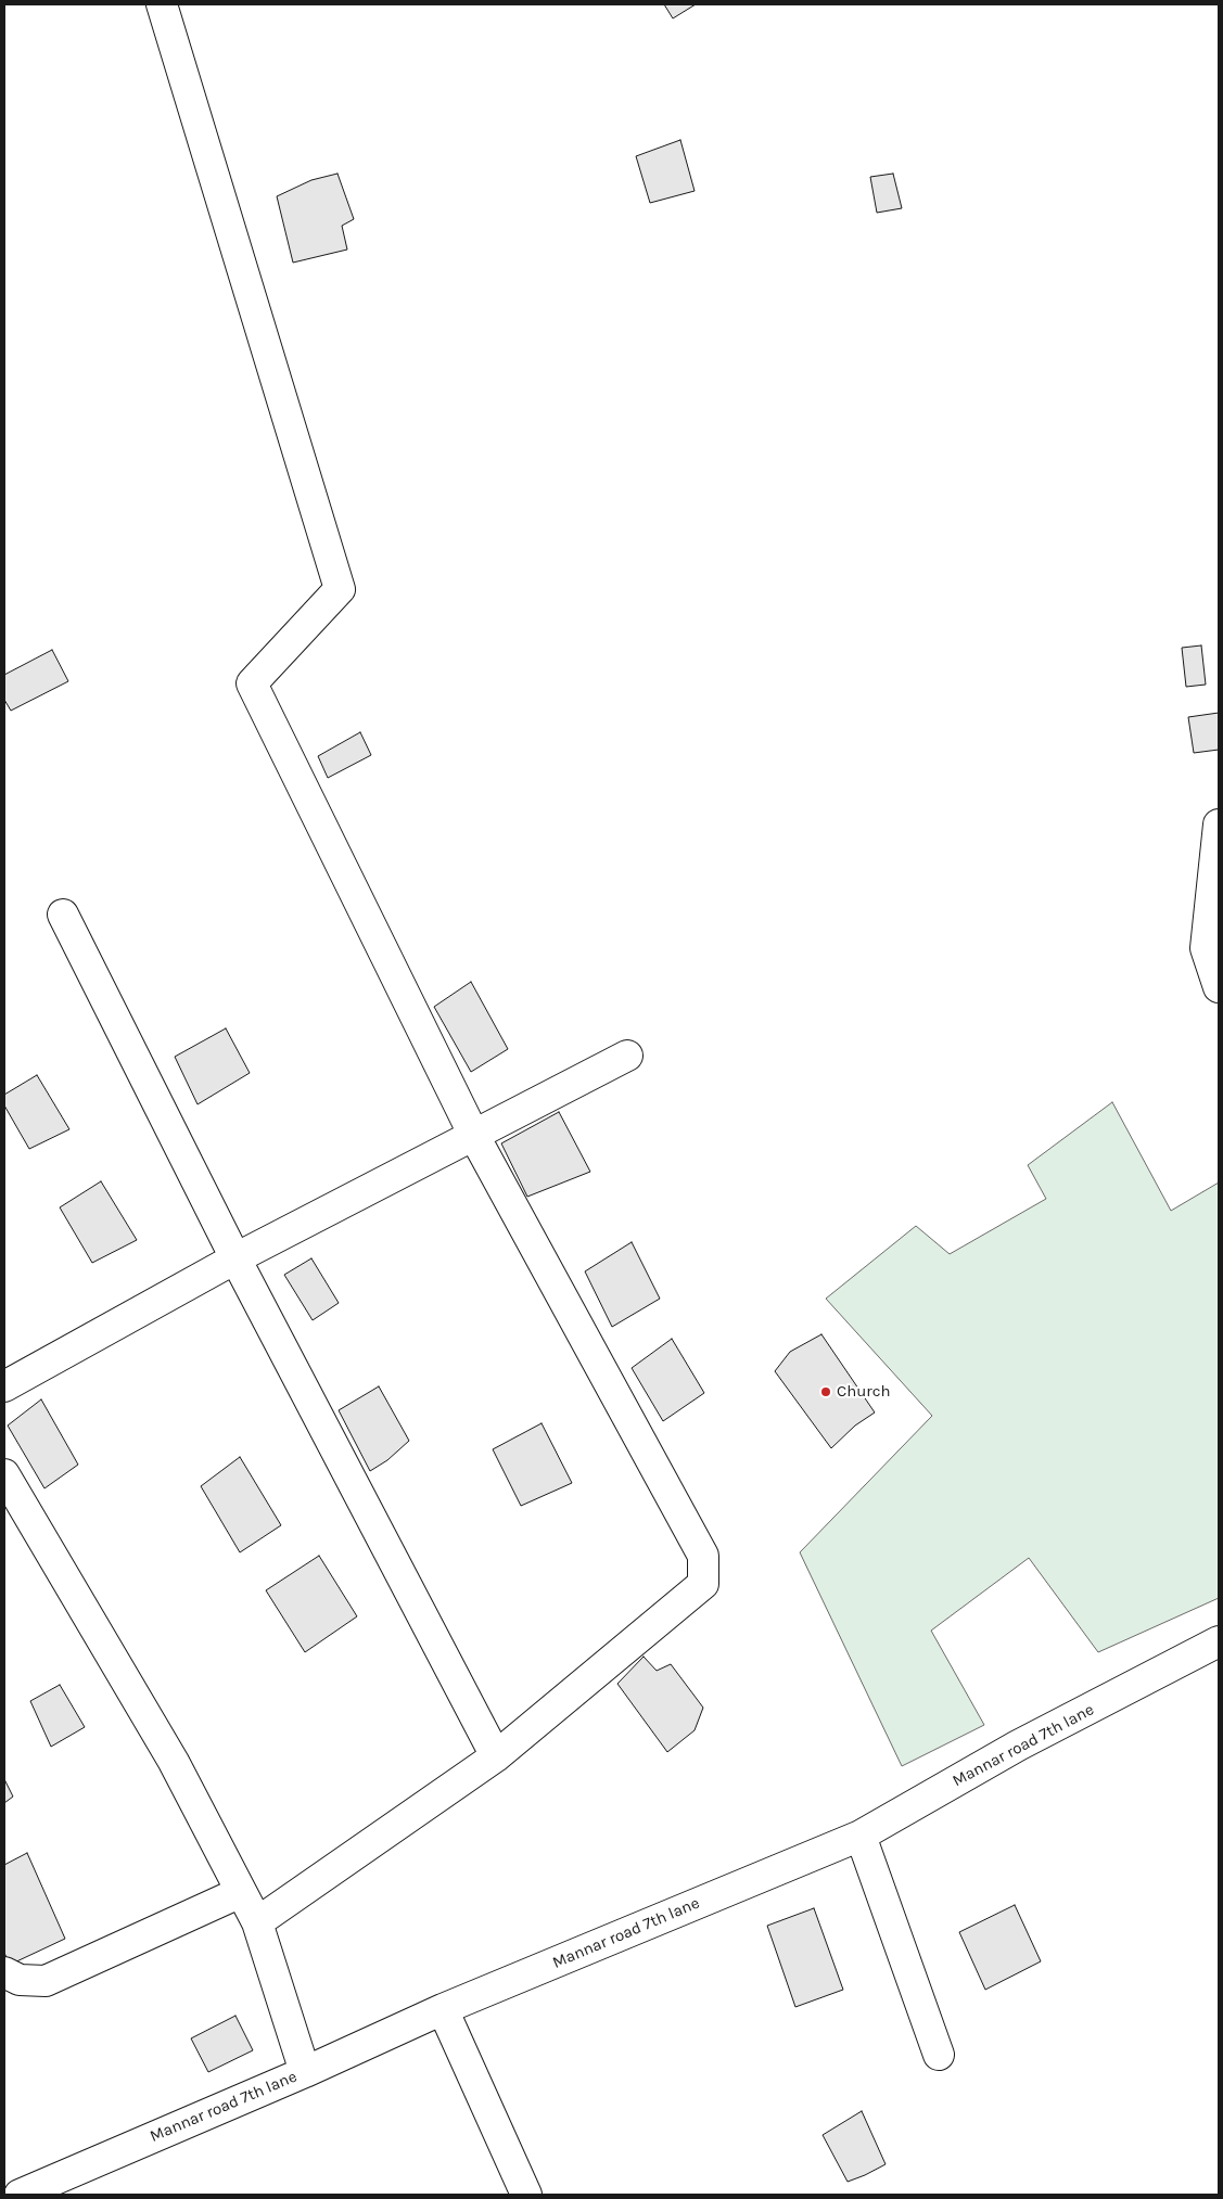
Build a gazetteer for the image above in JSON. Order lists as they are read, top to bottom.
{
  "streets": {
    "street": ["Mannar road 7th lane"]
  },
  "places": ["Church"]
}
